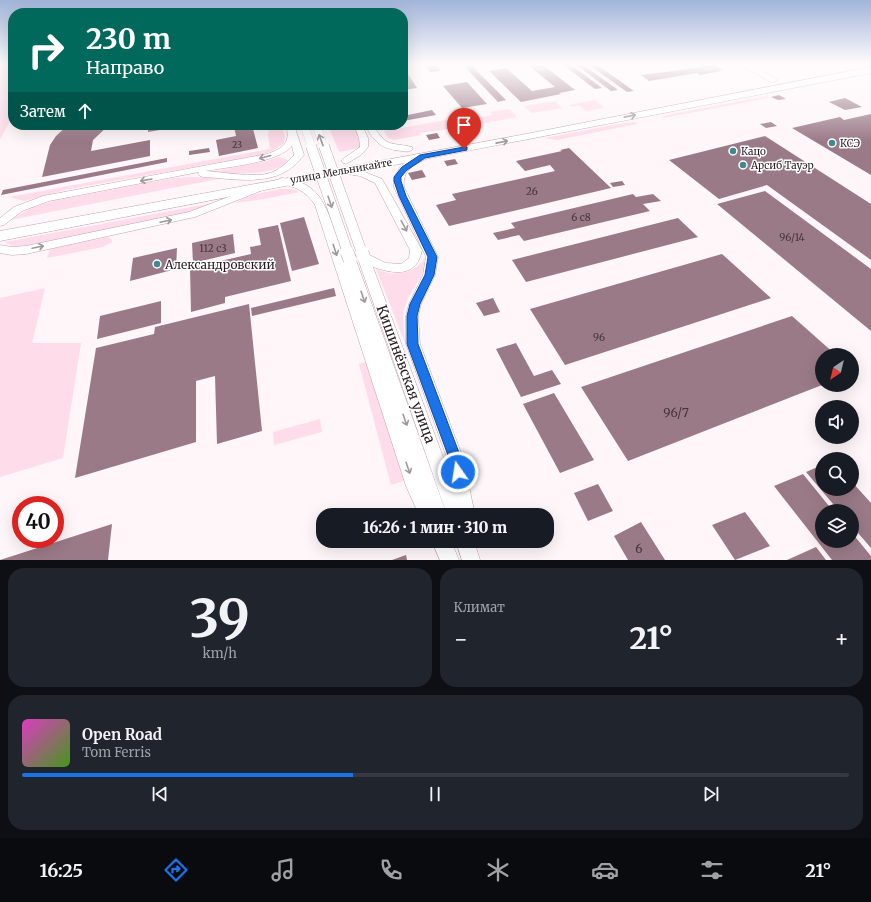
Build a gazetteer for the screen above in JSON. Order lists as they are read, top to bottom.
{
  "streets": {
    "main road": ["улица Мельникайте"],
    "street": ["Кишинёвская улица"]
  },
  "places": [
    "КСЭ",
    "Кацо",
    "Арсиб Тауэр",
    "Александровский"
  ],
  "house_numbers": [
    "23",
    "26",
    "6 с8",
    "96/14",
    "112 с3",
    "96",
    "96/7",
    "6"
  ],
  "north": "bottom left",
  "page": {
    "turn": ["230 m", "Направо"],
    "then": "Затем",
    "limit": "40",
    "trip": "16:26 · 1 мин · 310 m",
    "tile": [
      ["39", "km/h"],
      "Климат"
    ],
    "heat": ["−", "21°", "+"],
    "song": ["Open Road", "Tom Ferris"],
    "tabs": ["16:25", "21°"]
  }
}
